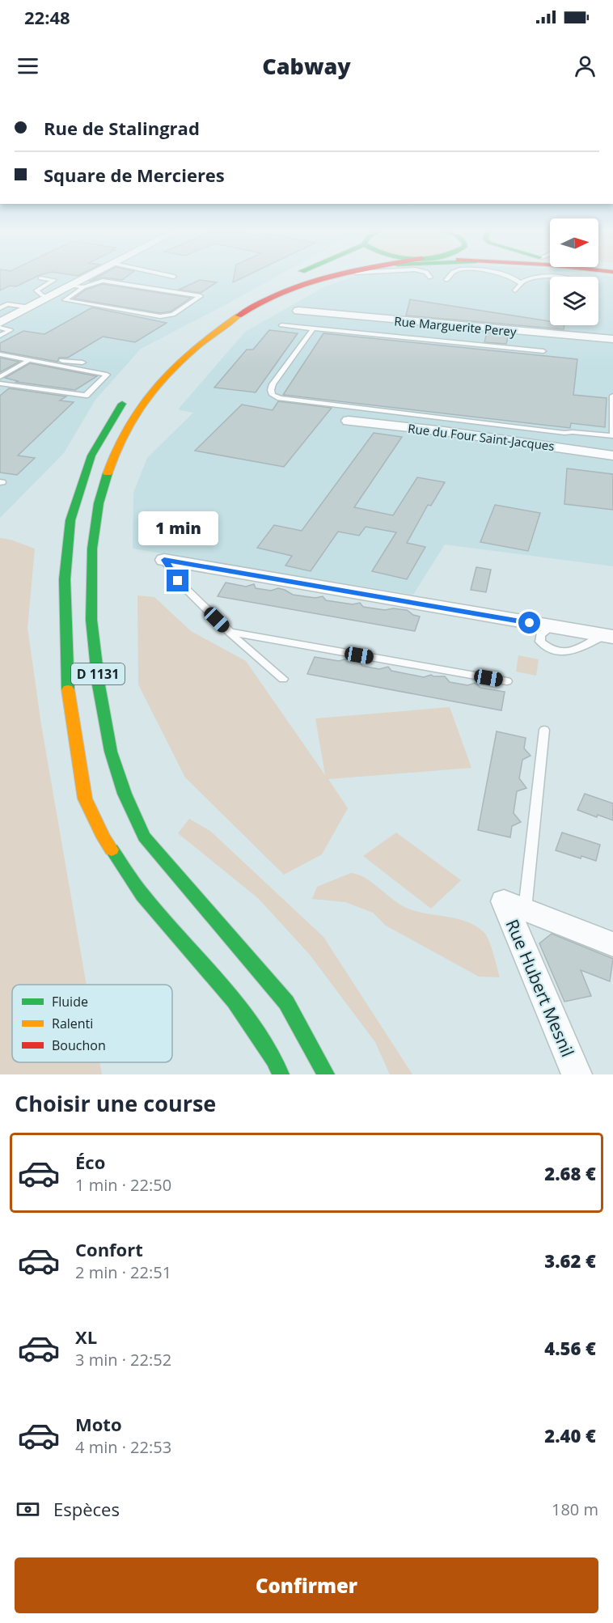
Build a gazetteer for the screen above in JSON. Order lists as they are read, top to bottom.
{
  "streets": {
    "main road": ["D 1131"],
    "street": ["Rue Marguerite Perey", "Rue du Four Saint-Jacques", "Rue Hubert Mesnil"]
  },
  "legend": ["Fluide", "Ralenti", "Bouchon"],
  "north": "right",
  "page": {
    "status": "22:48",
    "header": "Cabway",
    "banner": ["Rue de Stalingrad", "Square de Mercieres"],
    "bubble": "1 min",
    "heading": "Choisir une course",
    "list": [
      {
        "name": "Éco",
        "note": "1 min · 22:50",
        "value": "2.68 €"
      },
      {
        "name": "Confort",
        "note": "2 min · 22:51",
        "value": "3.62 €"
      },
      {
        "name": "XL",
        "note": "3 min · 22:52",
        "value": "4.56 €"
      },
      {
        "name": "Moto",
        "note": "4 min · 22:53",
        "value": "2.40 €"
      }
    ],
    "pay": ["Espèces", "180 m"],
    "buttons": "Confirmer"
  }
}
